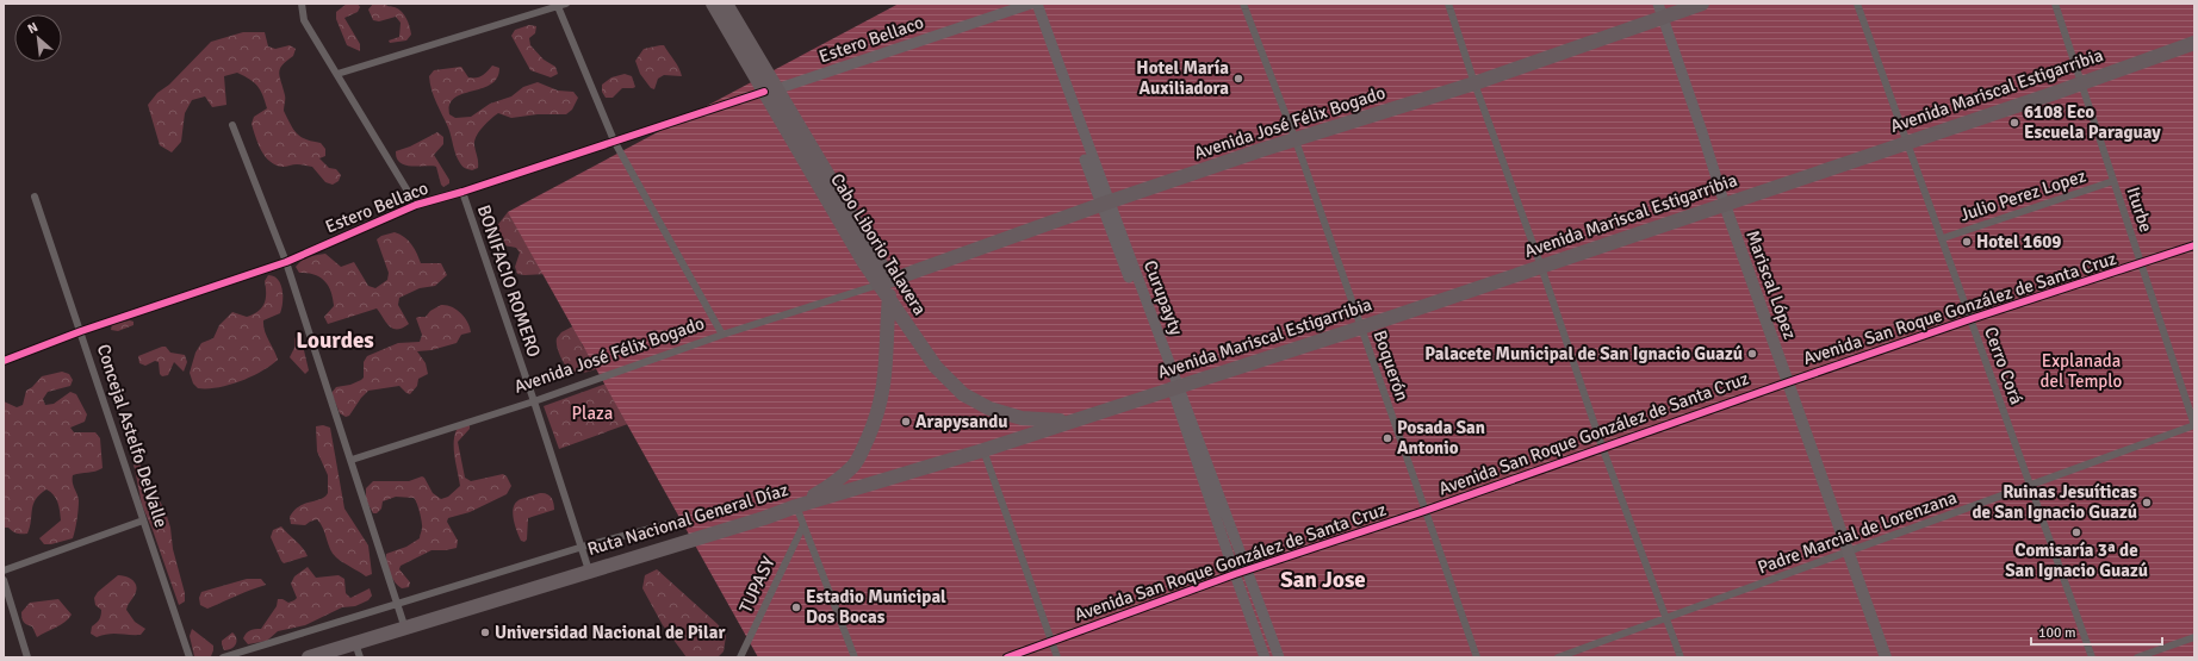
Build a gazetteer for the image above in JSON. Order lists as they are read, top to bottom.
{
  "streets": {
    "highway": [
      "Avenida Mariscal Estigarribia",
      "Avenida José Félix Bogado",
      "Cabo Liborio Talavera",
      "Ruta Nacional General Díaz"
    ],
    "main road": ["Mariscal López"],
    "street": [
      "Estero Bellaco",
      "Julio Perez Lopez",
      "Iturbe",
      "BONIFACIO ROMERO",
      "Curupayty",
      "Avenida San Roque González de Santa Cruz",
      "Boquerón",
      "Cerro Corá",
      "Concejal Astelfo DelValle",
      "Padre Marcial de Lorenzana",
      "TUPASY"
    ]
  },
  "crossings": [
    ["Estero Bellaco", "Cabo Liborio Talavera"],
    ["Estero Bellaco", "BONIFACIO ROMERO"],
    ["Estero Bellaco", "Curupayty"],
    ["Estero Bellaco", "Concejal Astelfo DelValle"],
    ["Avenida Mariscal Estigarribia", "Iturbe"],
    ["Avenida Mariscal Estigarribia", "Cabo Liborio Talavera"],
    ["Avenida Mariscal Estigarribia", "Mariscal López"],
    ["Avenida Mariscal Estigarribia", "Curupayty"],
    ["Avenida Mariscal Estigarribia", "Boquerón"],
    ["Avenida Mariscal Estigarribia", "Cerro Corá"],
    ["Avenida Mariscal Estigarribia", "Ruta Nacional General Díaz"],
    ["Avenida José Félix Bogado", "Cabo Liborio Talavera"],
    ["Avenida José Félix Bogado", "BONIFACIO ROMERO"],
    ["Avenida José Félix Bogado", "Mariscal López"],
    ["Avenida José Félix Bogado", "Curupayty"],
    ["Avenida José Félix Bogado", "Boquerón"],
    ["Julio Perez Lopez", "Iturbe"],
    ["Julio Perez Lopez", "Cerro Corá"],
    ["Iturbe", "Avenida San Roque González de Santa Cruz"],
    ["Iturbe", "Padre Marcial de Lorenzana"],
    ["Cabo Liborio Talavera", "Ruta Nacional General Díaz"],
    ["BONIFACIO ROMERO", "Ruta Nacional General Díaz"],
    ["Mariscal López", "Avenida San Roque González de Santa Cruz"],
    ["Mariscal López", "Padre Marcial de Lorenzana"],
    ["Curupayty", "Avenida San Roque González de Santa Cruz"],
    ["Avenida San Roque González de Santa Cruz", "Boquerón"],
    ["Avenida San Roque González de Santa Cruz", "Cerro Corá"],
    ["Cerro Corá", "Padre Marcial de Lorenzana"]
  ],
  "districts": ["Lourdes", "San Jose"],
  "parks": ["Explanada del Templo", "Plaza"],
  "places": [
    "Hotel María Auxiliadora",
    "6108 Eco Escuela Paraguay",
    "Hotel 1609",
    "Palacete Municipal de San Ignacio Guazú",
    "Arapysandu",
    "Posada San Antonio",
    "Ruinas Jesuíticas de San Ignacio Guazú",
    "Comisaría 3ª de San Ignacio Guazú",
    "Estadio Municipal Dos Bocas",
    "Universidad Nacional de Pilar"
  ],
  "scale_bar": "100 m",
  "north": "top left"
}
